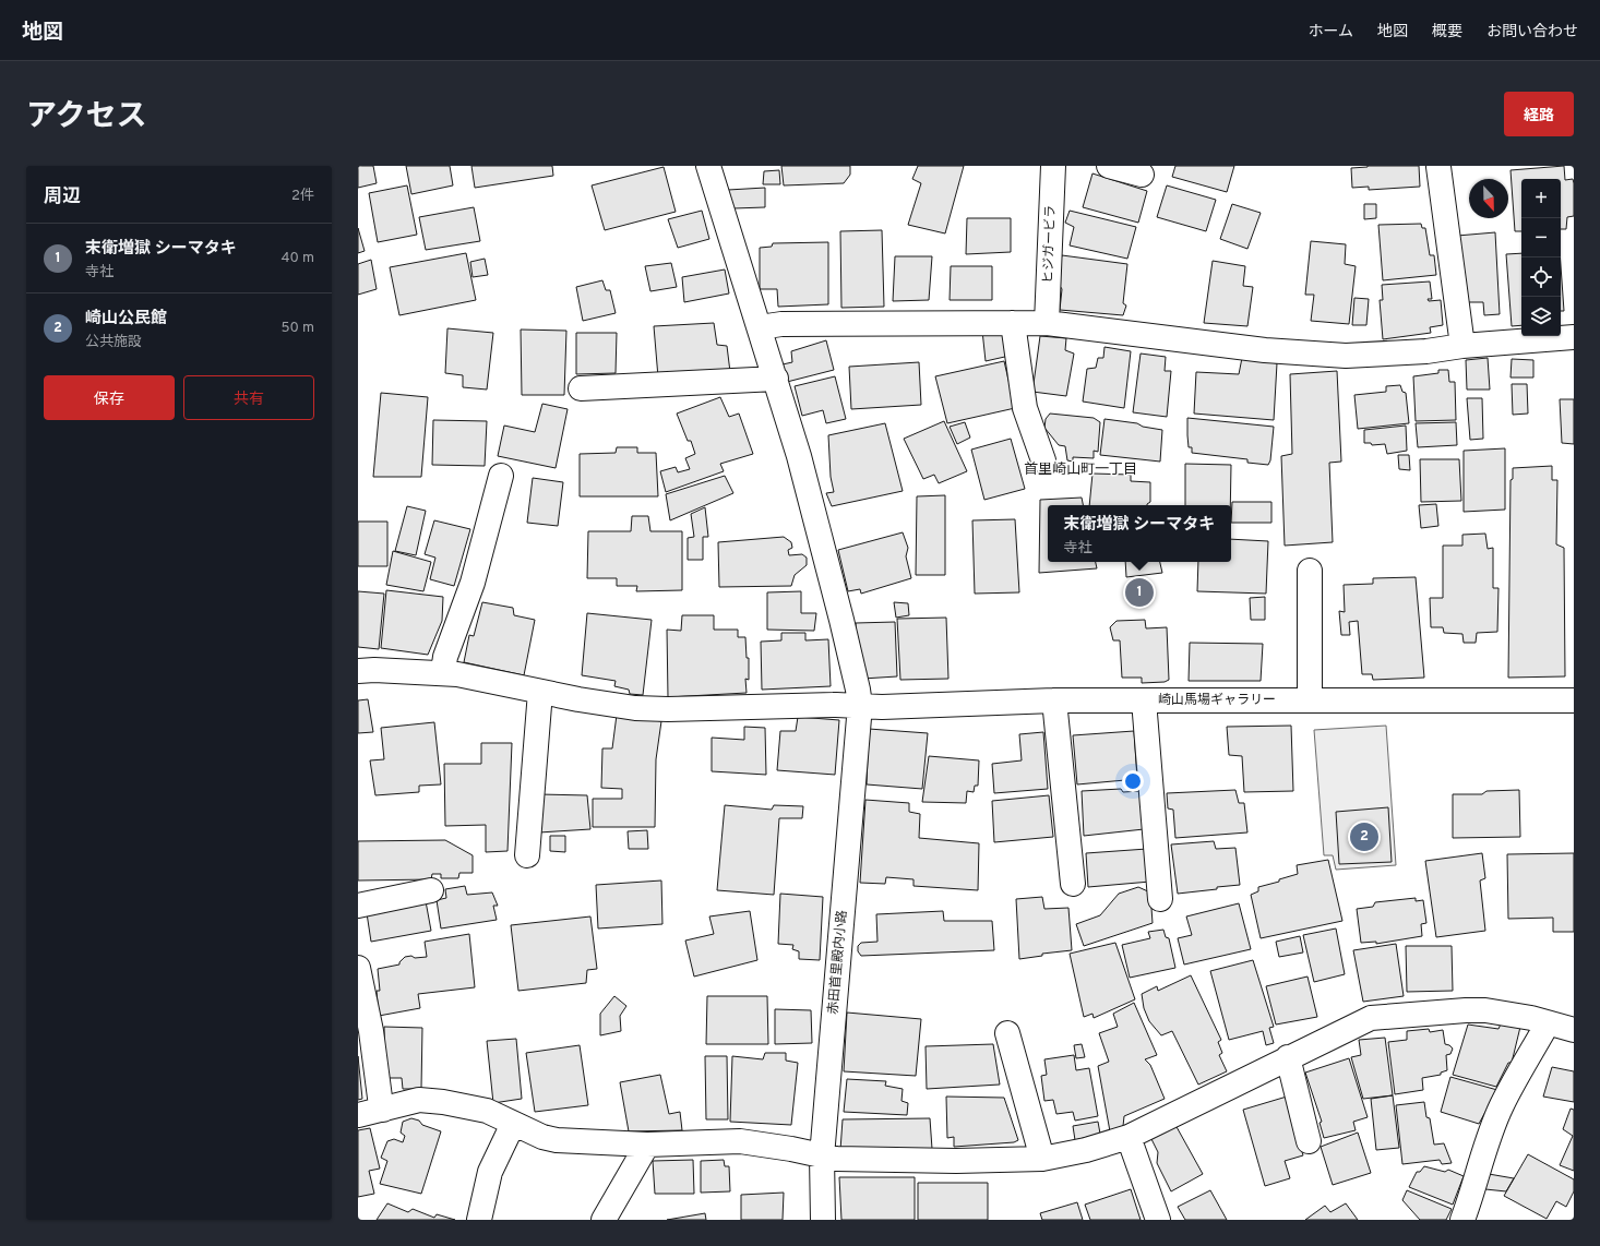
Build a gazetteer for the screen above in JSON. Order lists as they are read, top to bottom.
{
  "streets": {
    "street": ["ヒジガービラ", "崎山馬場ギャラリー", "赤田首里殿内小路"]
  },
  "crossings": [
    ["崎山馬場ギャラリー", "赤田首里殿内小路"]
  ],
  "districts": ["首里崎山町一丁目"],
  "north": "bottom",
  "page": {
    "header": "地図",
    "nav": [
      "ホーム",
      "地図",
      "概要",
      "お問い合わせ"
    ],
    "title": "アクセス",
    "buttons": [
      "経路",
      ["保存", "共有"]
    ],
    "heading": ["周辺", "2件"],
    "map_buttons": ["+", "−"],
    "list": [
      {
        "mark": "1",
        "name": "末衛増獄 シーマタキ",
        "note": "寺社",
        "value": "40 m"
      },
      {
        "mark": "2",
        "name": "崎山公民館",
        "note": "公共施設",
        "value": "50 m"
      }
    ],
    "popup": ["末衛増獄 シーマタキ", "寺社"],
    "pins": ["1", "2"]
  }
}
